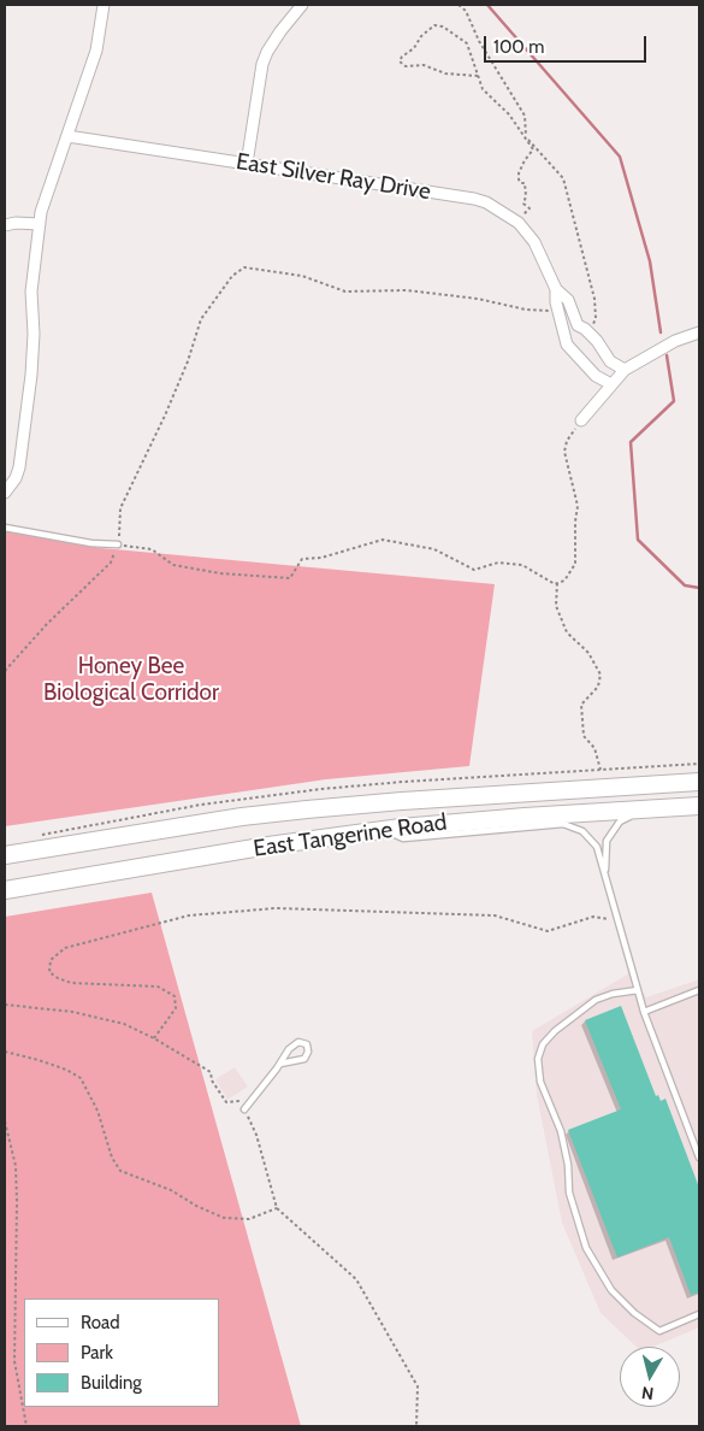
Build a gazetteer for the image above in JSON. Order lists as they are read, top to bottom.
{
  "streets": {
    "main road": ["East Tangerine Road"],
    "street": ["East Silver Ray Drive"]
  },
  "parks": ["Honey Bee Biological Corridor"],
  "legend": ["Road", "Park", "Building"],
  "scale_bar": "100 m",
  "north": "bottom"
}
